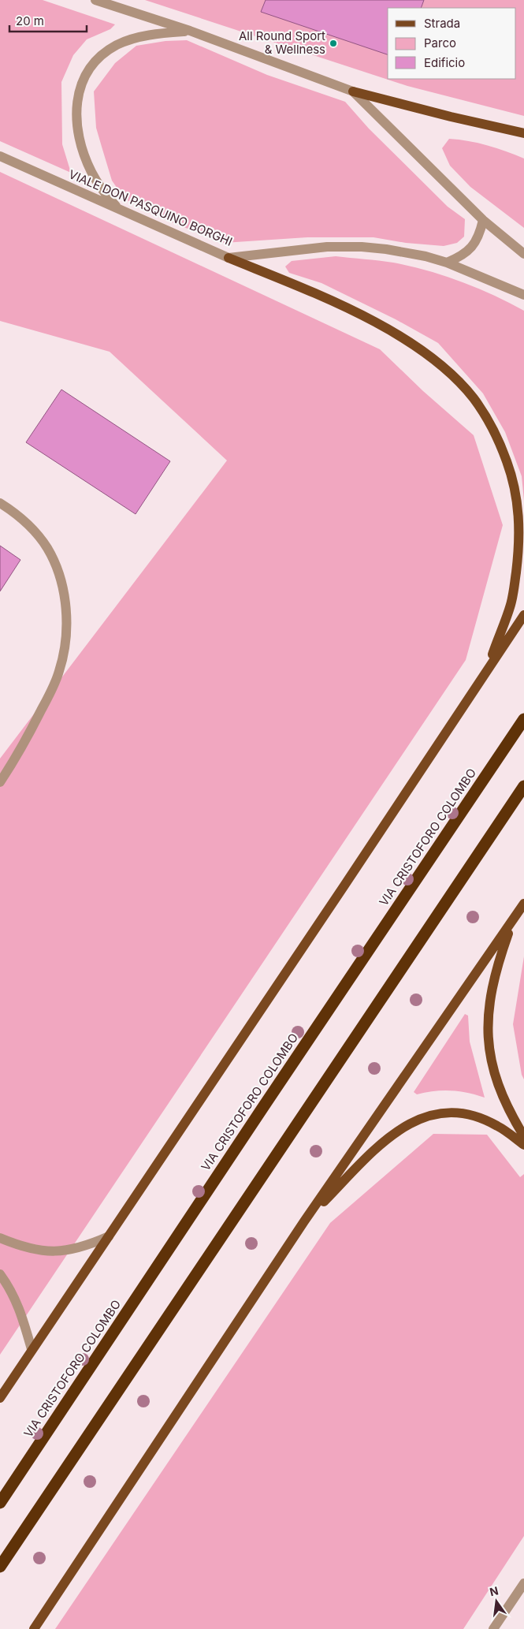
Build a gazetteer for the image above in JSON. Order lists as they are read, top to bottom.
{
  "streets": {
    "highway": ["VIA CRISTOFORO COLOMBO"],
    "street": ["VIALE DON PASQUINO BORGHI"]
  },
  "places": ["All Round Sport & Wellness"],
  "legend": ["Strada", "Parco", "Edificio"],
  "scale_bar": "20 m",
  "north": "top"
}
